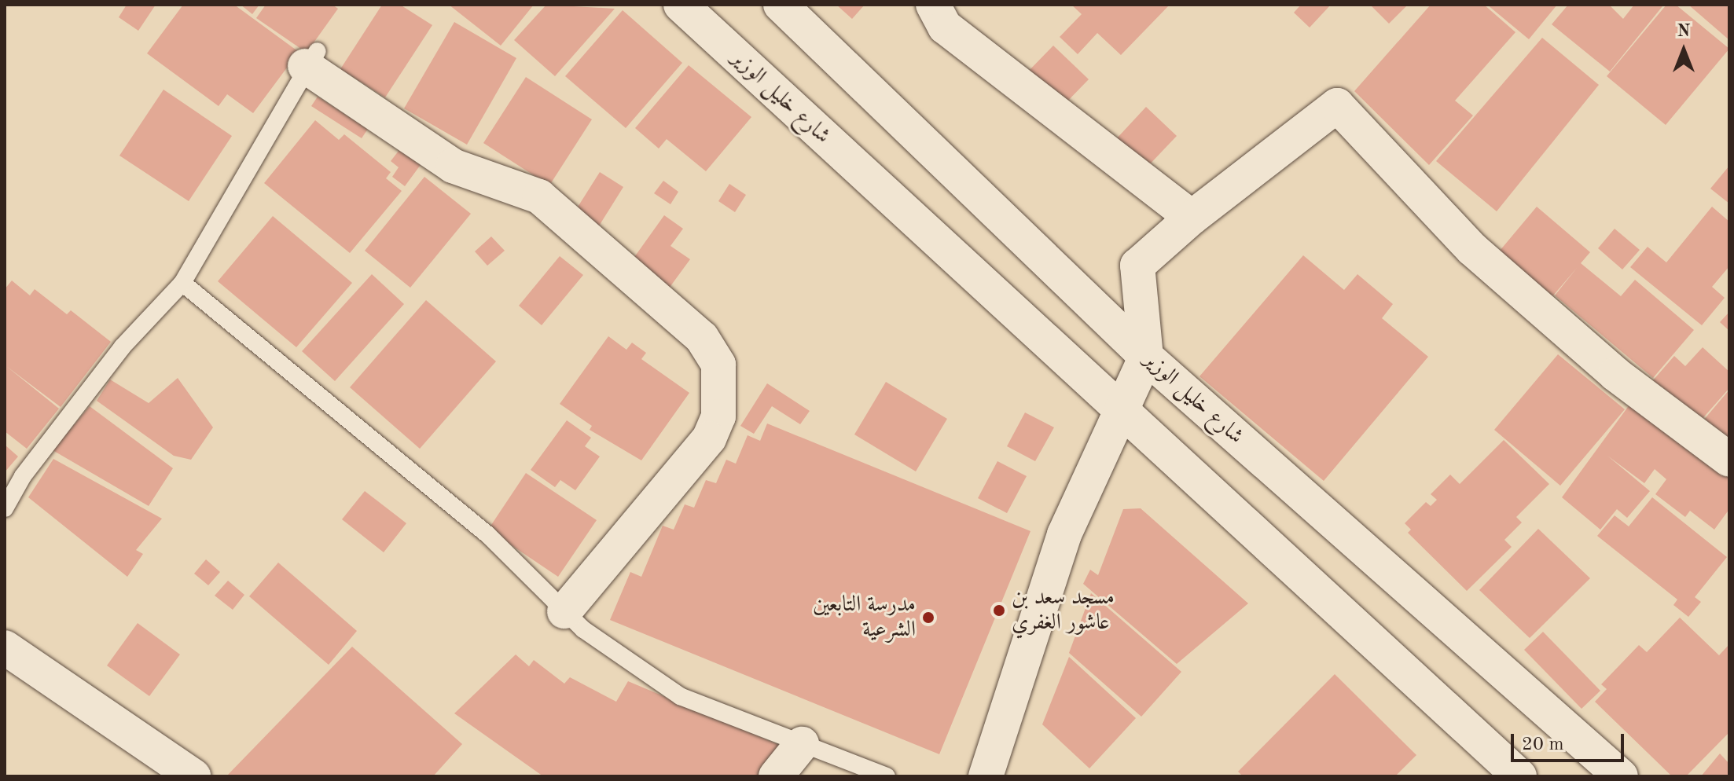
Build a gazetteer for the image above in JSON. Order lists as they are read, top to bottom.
{
  "streets": {
    "street": ["شارع خليل الوزير"]
  },
  "places": ["مسجد سعد بن عاشور الغفري", "مدرسة التابعين الشرعية"],
  "scale_bar": "20 m",
  "north": "top"
}
